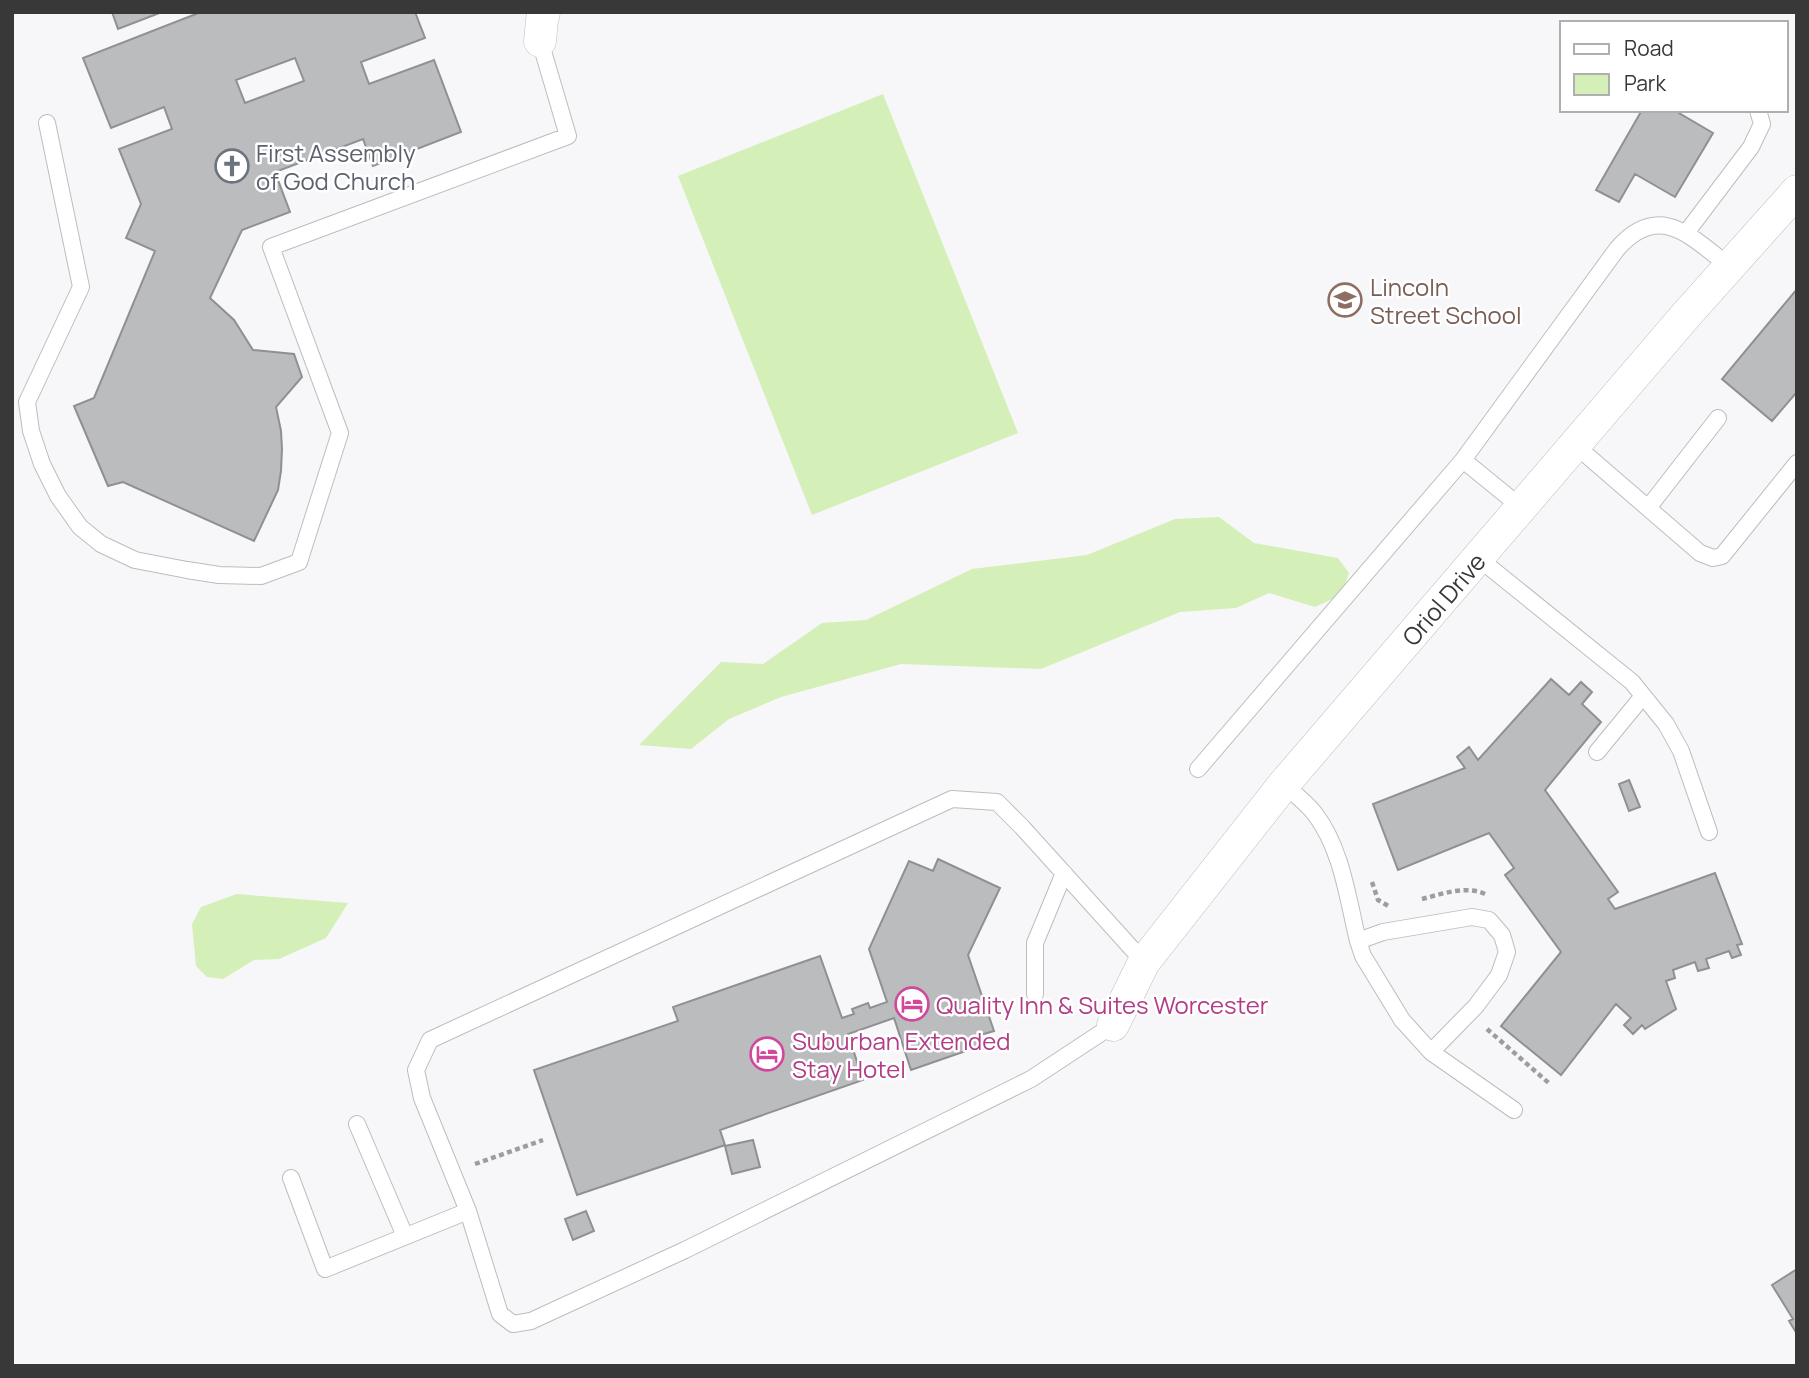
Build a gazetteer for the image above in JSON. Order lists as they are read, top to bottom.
{
  "streets": {
    "street": ["Oriol Drive"]
  },
  "places": {
    "church": ["First Assembly of God Church"],
    "school or university": ["Lincoln Street School"],
    "hotel": ["Quality Inn & Suites Worcester", "Suburban Extended Stay Hotel"]
  },
  "legend": ["Road", "Park"]
}
